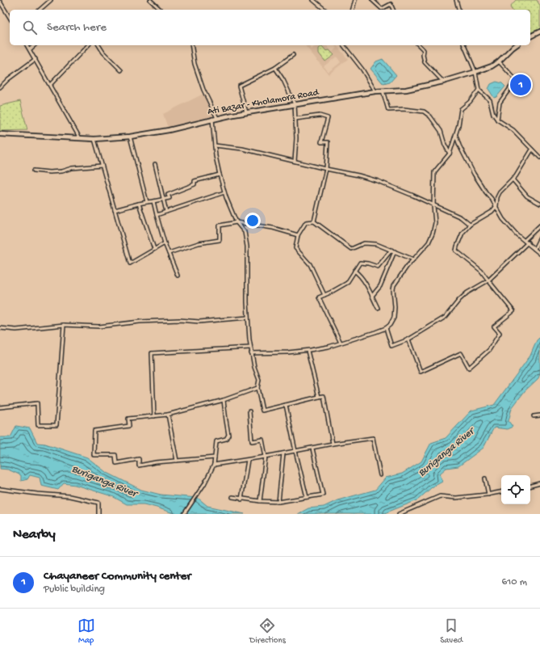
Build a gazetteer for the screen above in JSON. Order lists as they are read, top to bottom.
{
  "streets": {
    "main road": ["Ati Bazar - Kholamora Road"]
  },
  "water": ["Buriganga River"],
  "page": {
    "search": "Search here",
    "pins": "1",
    "heading": "Nearby",
    "list": [
      {
        "mark": "1",
        "name": "Chayaneer Community center",
        "note": "Public building",
        "value": "610 m"
      }
    ],
    "nav": ["Map", "Directions", "Saved"]
  }
}
